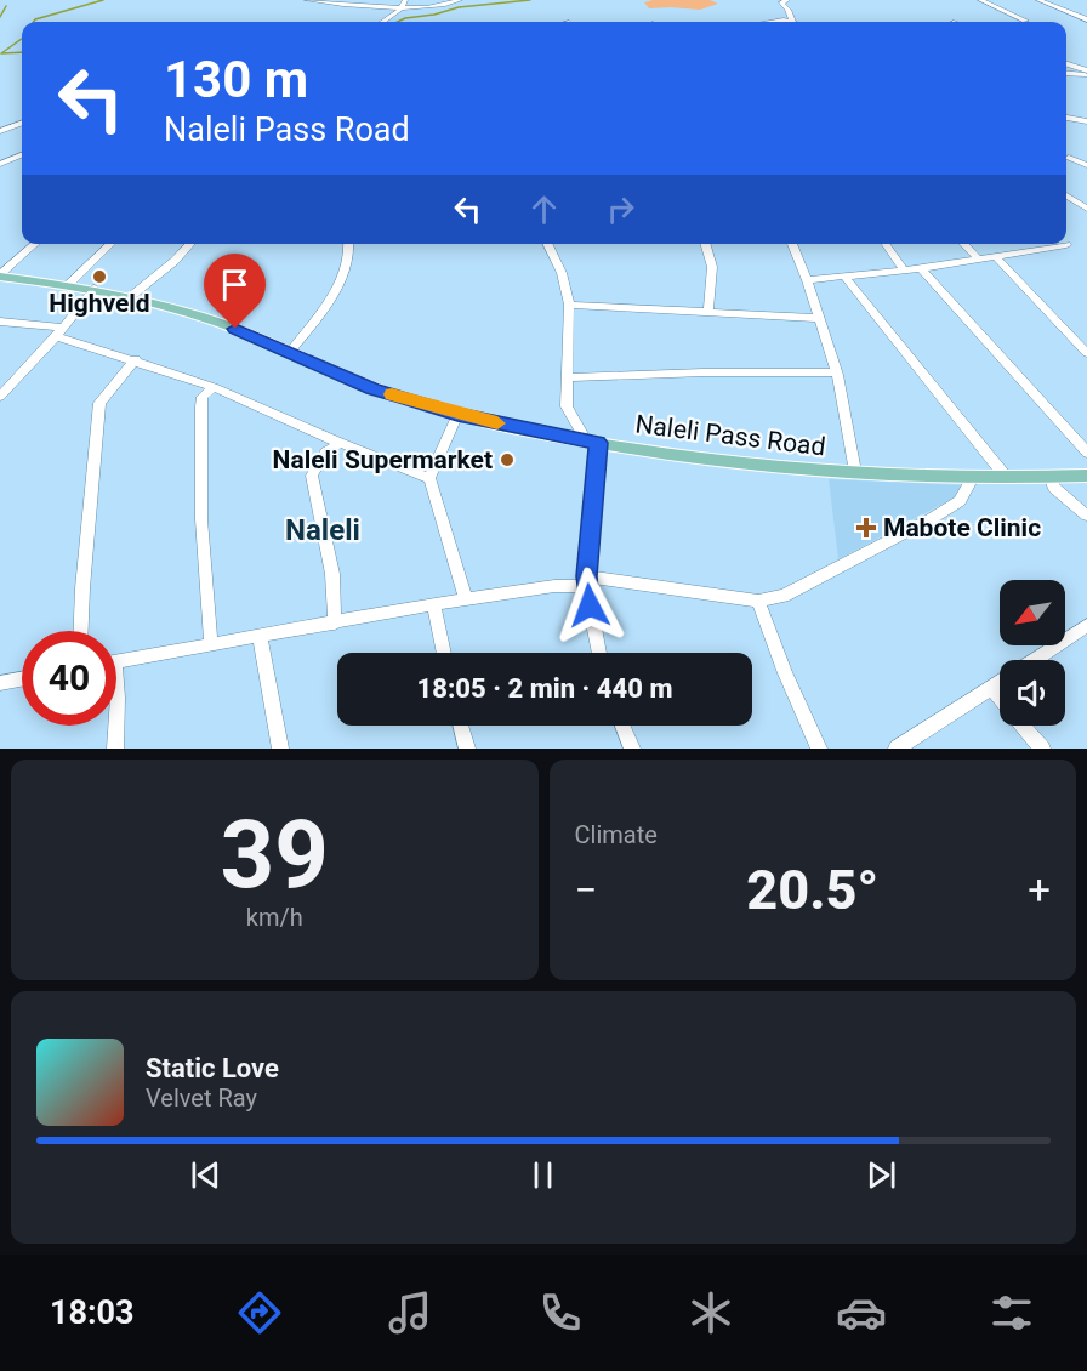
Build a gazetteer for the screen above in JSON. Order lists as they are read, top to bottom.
{
  "streets": {
    "main road": ["Naleli Pass Road"]
  },
  "districts": ["Naleli"],
  "places": {
    "other": ["Highveld", "Naleli Supermarket"],
    "health": ["Mabote Clinic"]
  },
  "north": "bottom left",
  "page": {
    "turn": ["130 m", "Naleli Pass Road"],
    "limit": "40",
    "trip": "18:05 · 2 min · 440 m",
    "tile": [
      ["39", "km/h"],
      "Climate"
    ],
    "heat": ["−", "20.5°", "+"],
    "song": ["Static Love", "Velvet Ray"],
    "tabs": "18:03"
  }
}
